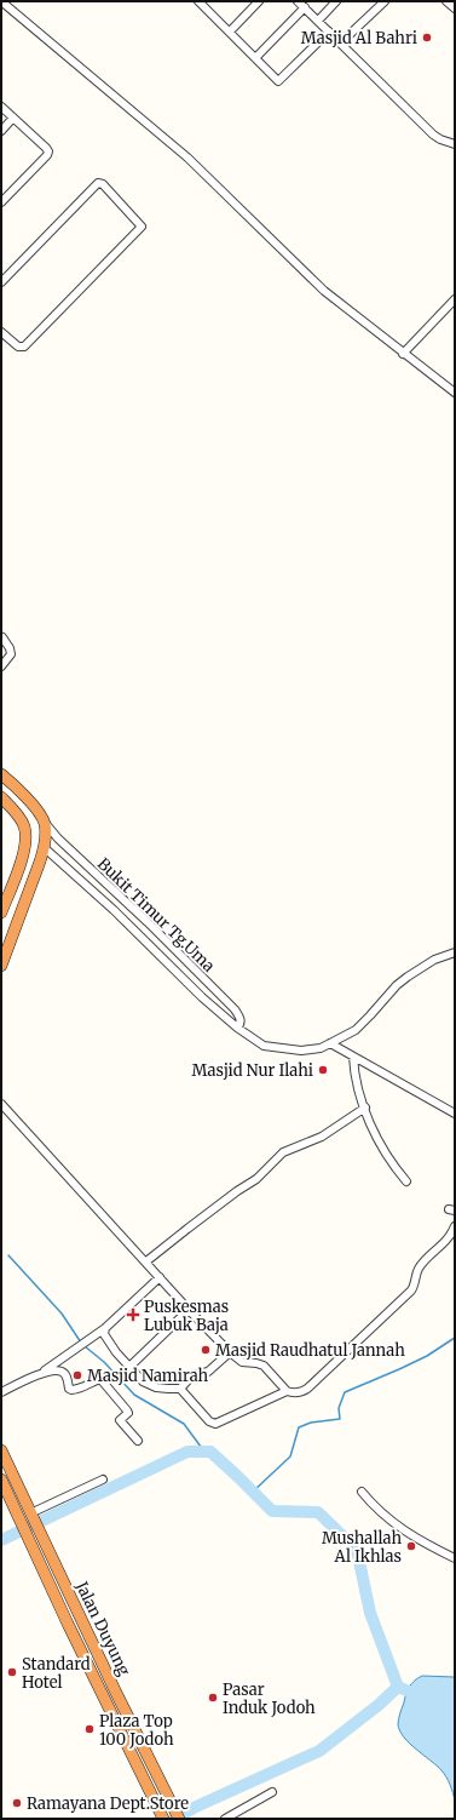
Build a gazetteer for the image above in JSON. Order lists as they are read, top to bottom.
{
  "streets": {
    "highway": ["Jalan Duyung"],
    "street": ["Bukit Timur Tg.Uma"]
  },
  "places": {
    "other": [
      "Masjid Al Bahri",
      "Masjid Nur Ilahi",
      "Masjid Raudhatul Jannah",
      "Masjid Namirah",
      "Mushallah Al Ikhlas",
      "Standard Hotel",
      "Pasar Induk Jodoh",
      "Plaza Top 100 Jodoh",
      "Ramayana Dept.Store"
    ],
    "health": ["Puskesmas Lubuk Baja"]
  }
}
